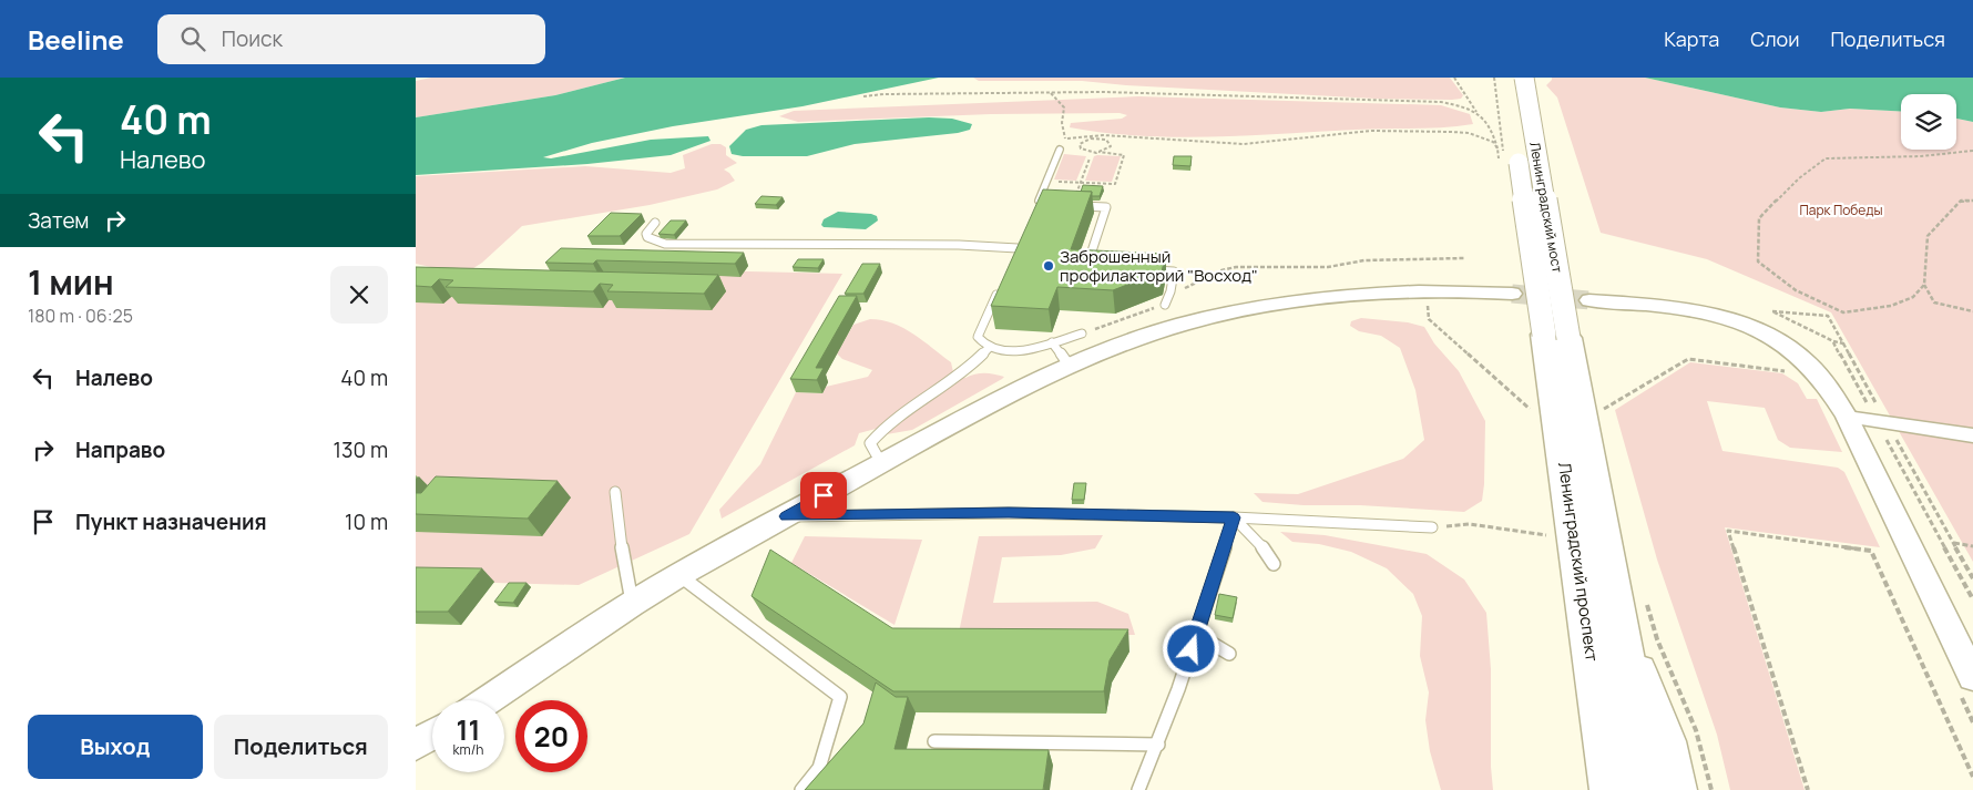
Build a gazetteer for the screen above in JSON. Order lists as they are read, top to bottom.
{
  "streets": {
    "main road": ["Ленинградский мост", "Ленинградский проспект"]
  },
  "crossings": [
    ["Ленинградский мост", "Ленинградский проспект"]
  ],
  "parks": ["Парк Победы"],
  "places": ["Заброшенный профилакторий \"Восход\""],
  "page": {
    "header": "Beeline",
    "search": "Поиск",
    "nav": ["Карта", "Слои", "Поделиться"],
    "turn": ["40 m", "Налево"],
    "then": "Затем",
    "heading": ["1 мин", "180 m · 06:25"],
    "list": [
      {
        "name": "Налево",
        "value": "40 m"
      },
      {
        "name": "Направо",
        "value": "130 m"
      },
      {
        "name": "Пункт назначения",
        "value": "10 m"
      }
    ],
    "speed": "11 km/h",
    "limit": "20",
    "buttons": ["Выход", "Поделиться"]
  }
}
